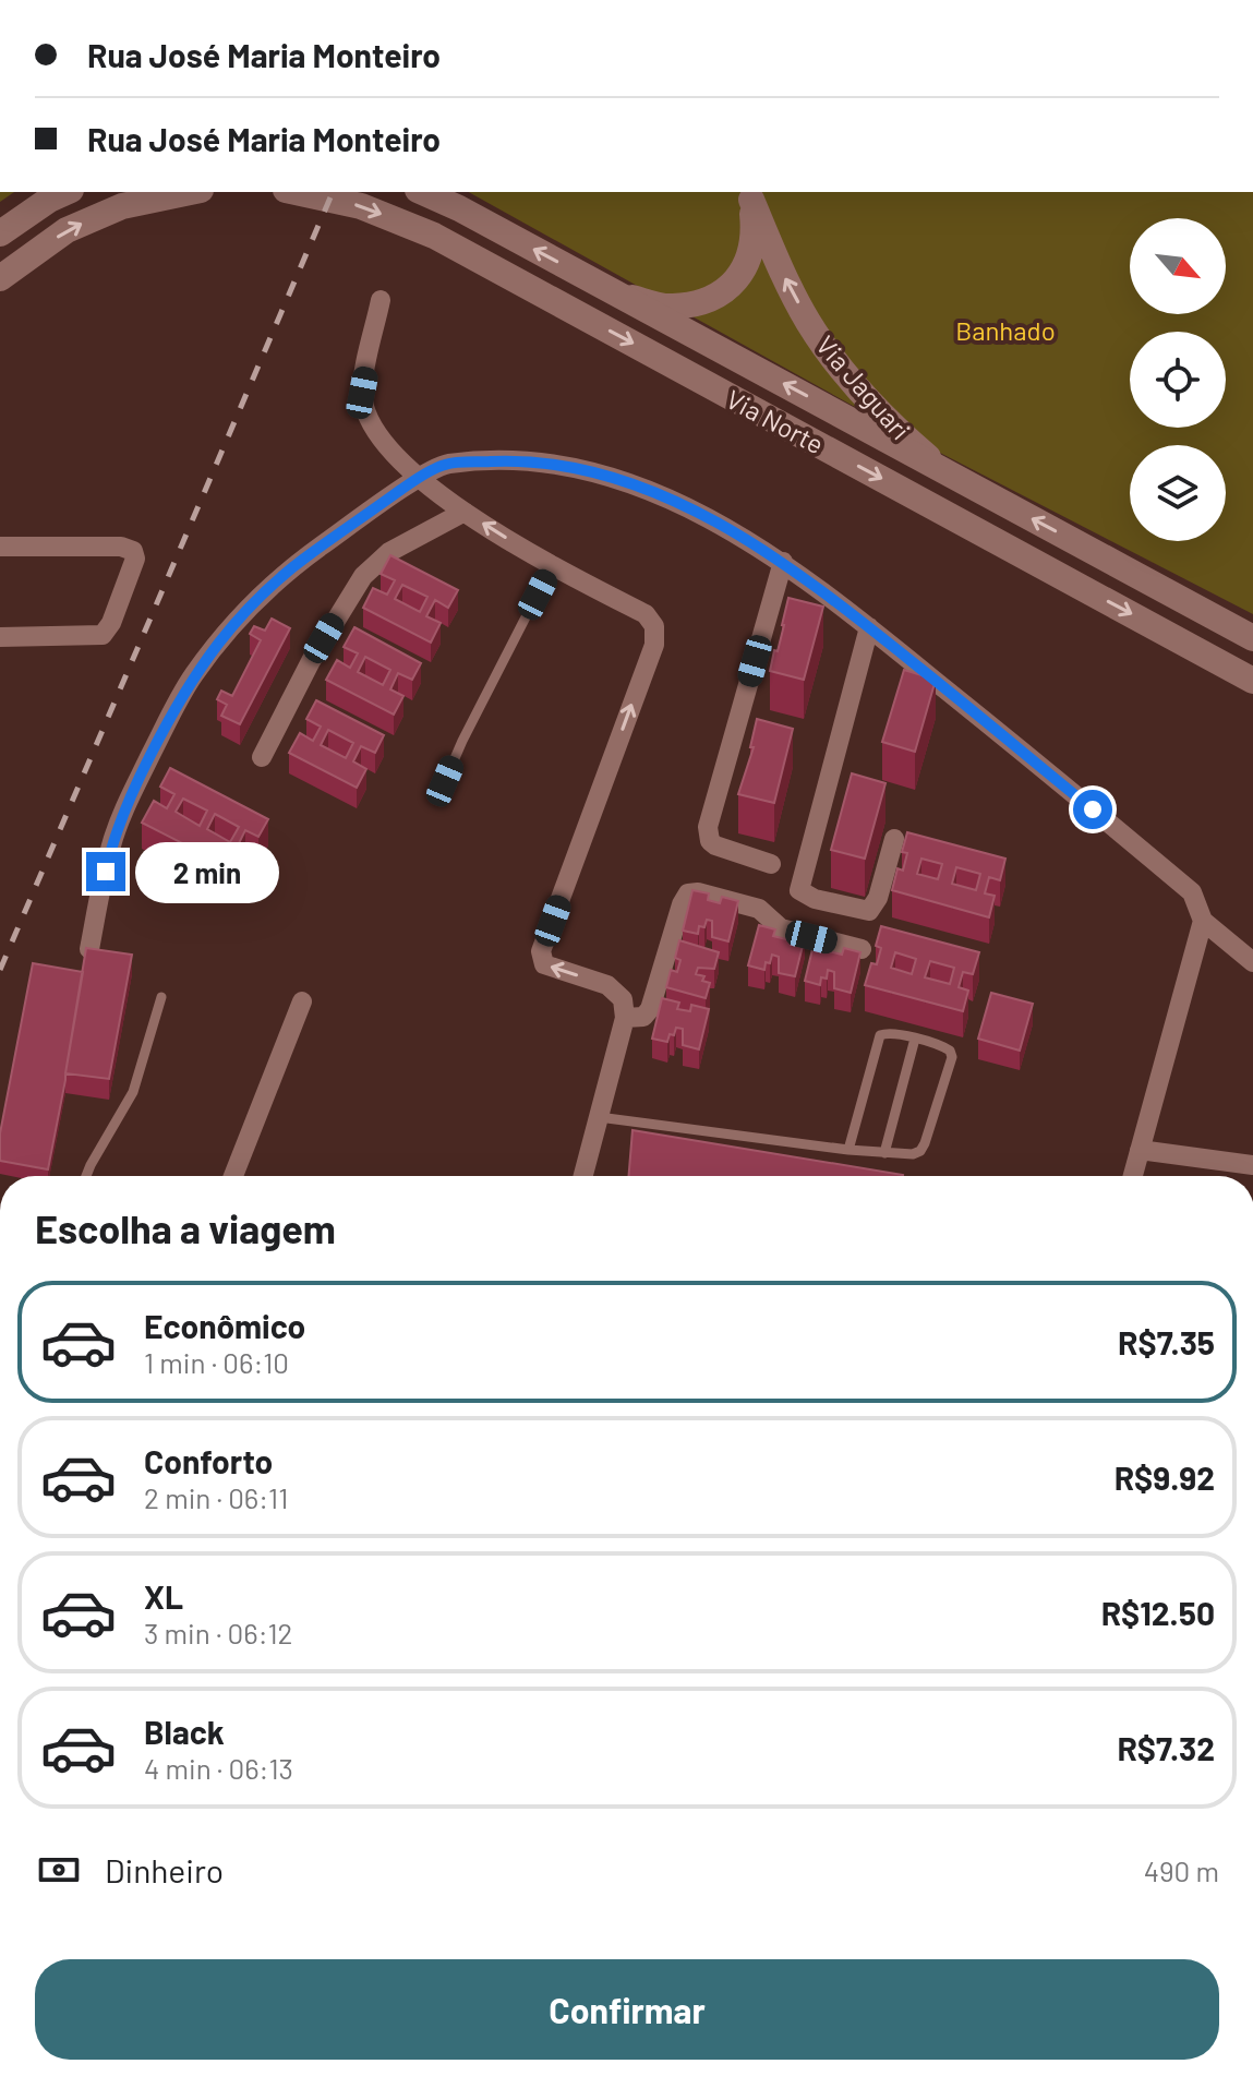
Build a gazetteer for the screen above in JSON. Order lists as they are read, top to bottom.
{
  "streets": {
    "main road": ["Via Jaguari", "Via Norte"]
  },
  "crossings": [
    ["Via Jaguari", "Via Norte"]
  ],
  "one_way": ["Via Jaguari"],
  "parks": ["Banhado"],
  "north": "bottom right",
  "page": {
    "banner": ["Rua José Maria Monteiro", "Rua José Maria Monteiro"],
    "bubble": "2 min",
    "heading": "Escolha a viagem",
    "list": [
      {
        "name": "Econômico",
        "note": "1 min · 06:10",
        "value": "R$7.35"
      },
      {
        "name": "Conforto",
        "note": "2 min · 06:11",
        "value": "R$9.92"
      },
      {
        "name": "XL",
        "note": "3 min · 06:12",
        "value": "R$12.50"
      },
      {
        "name": "Black",
        "note": "4 min · 06:13",
        "value": "R$7.32"
      }
    ],
    "pay": ["Dinheiro", "490 m"],
    "buttons": "Confirmar"
  }
}
